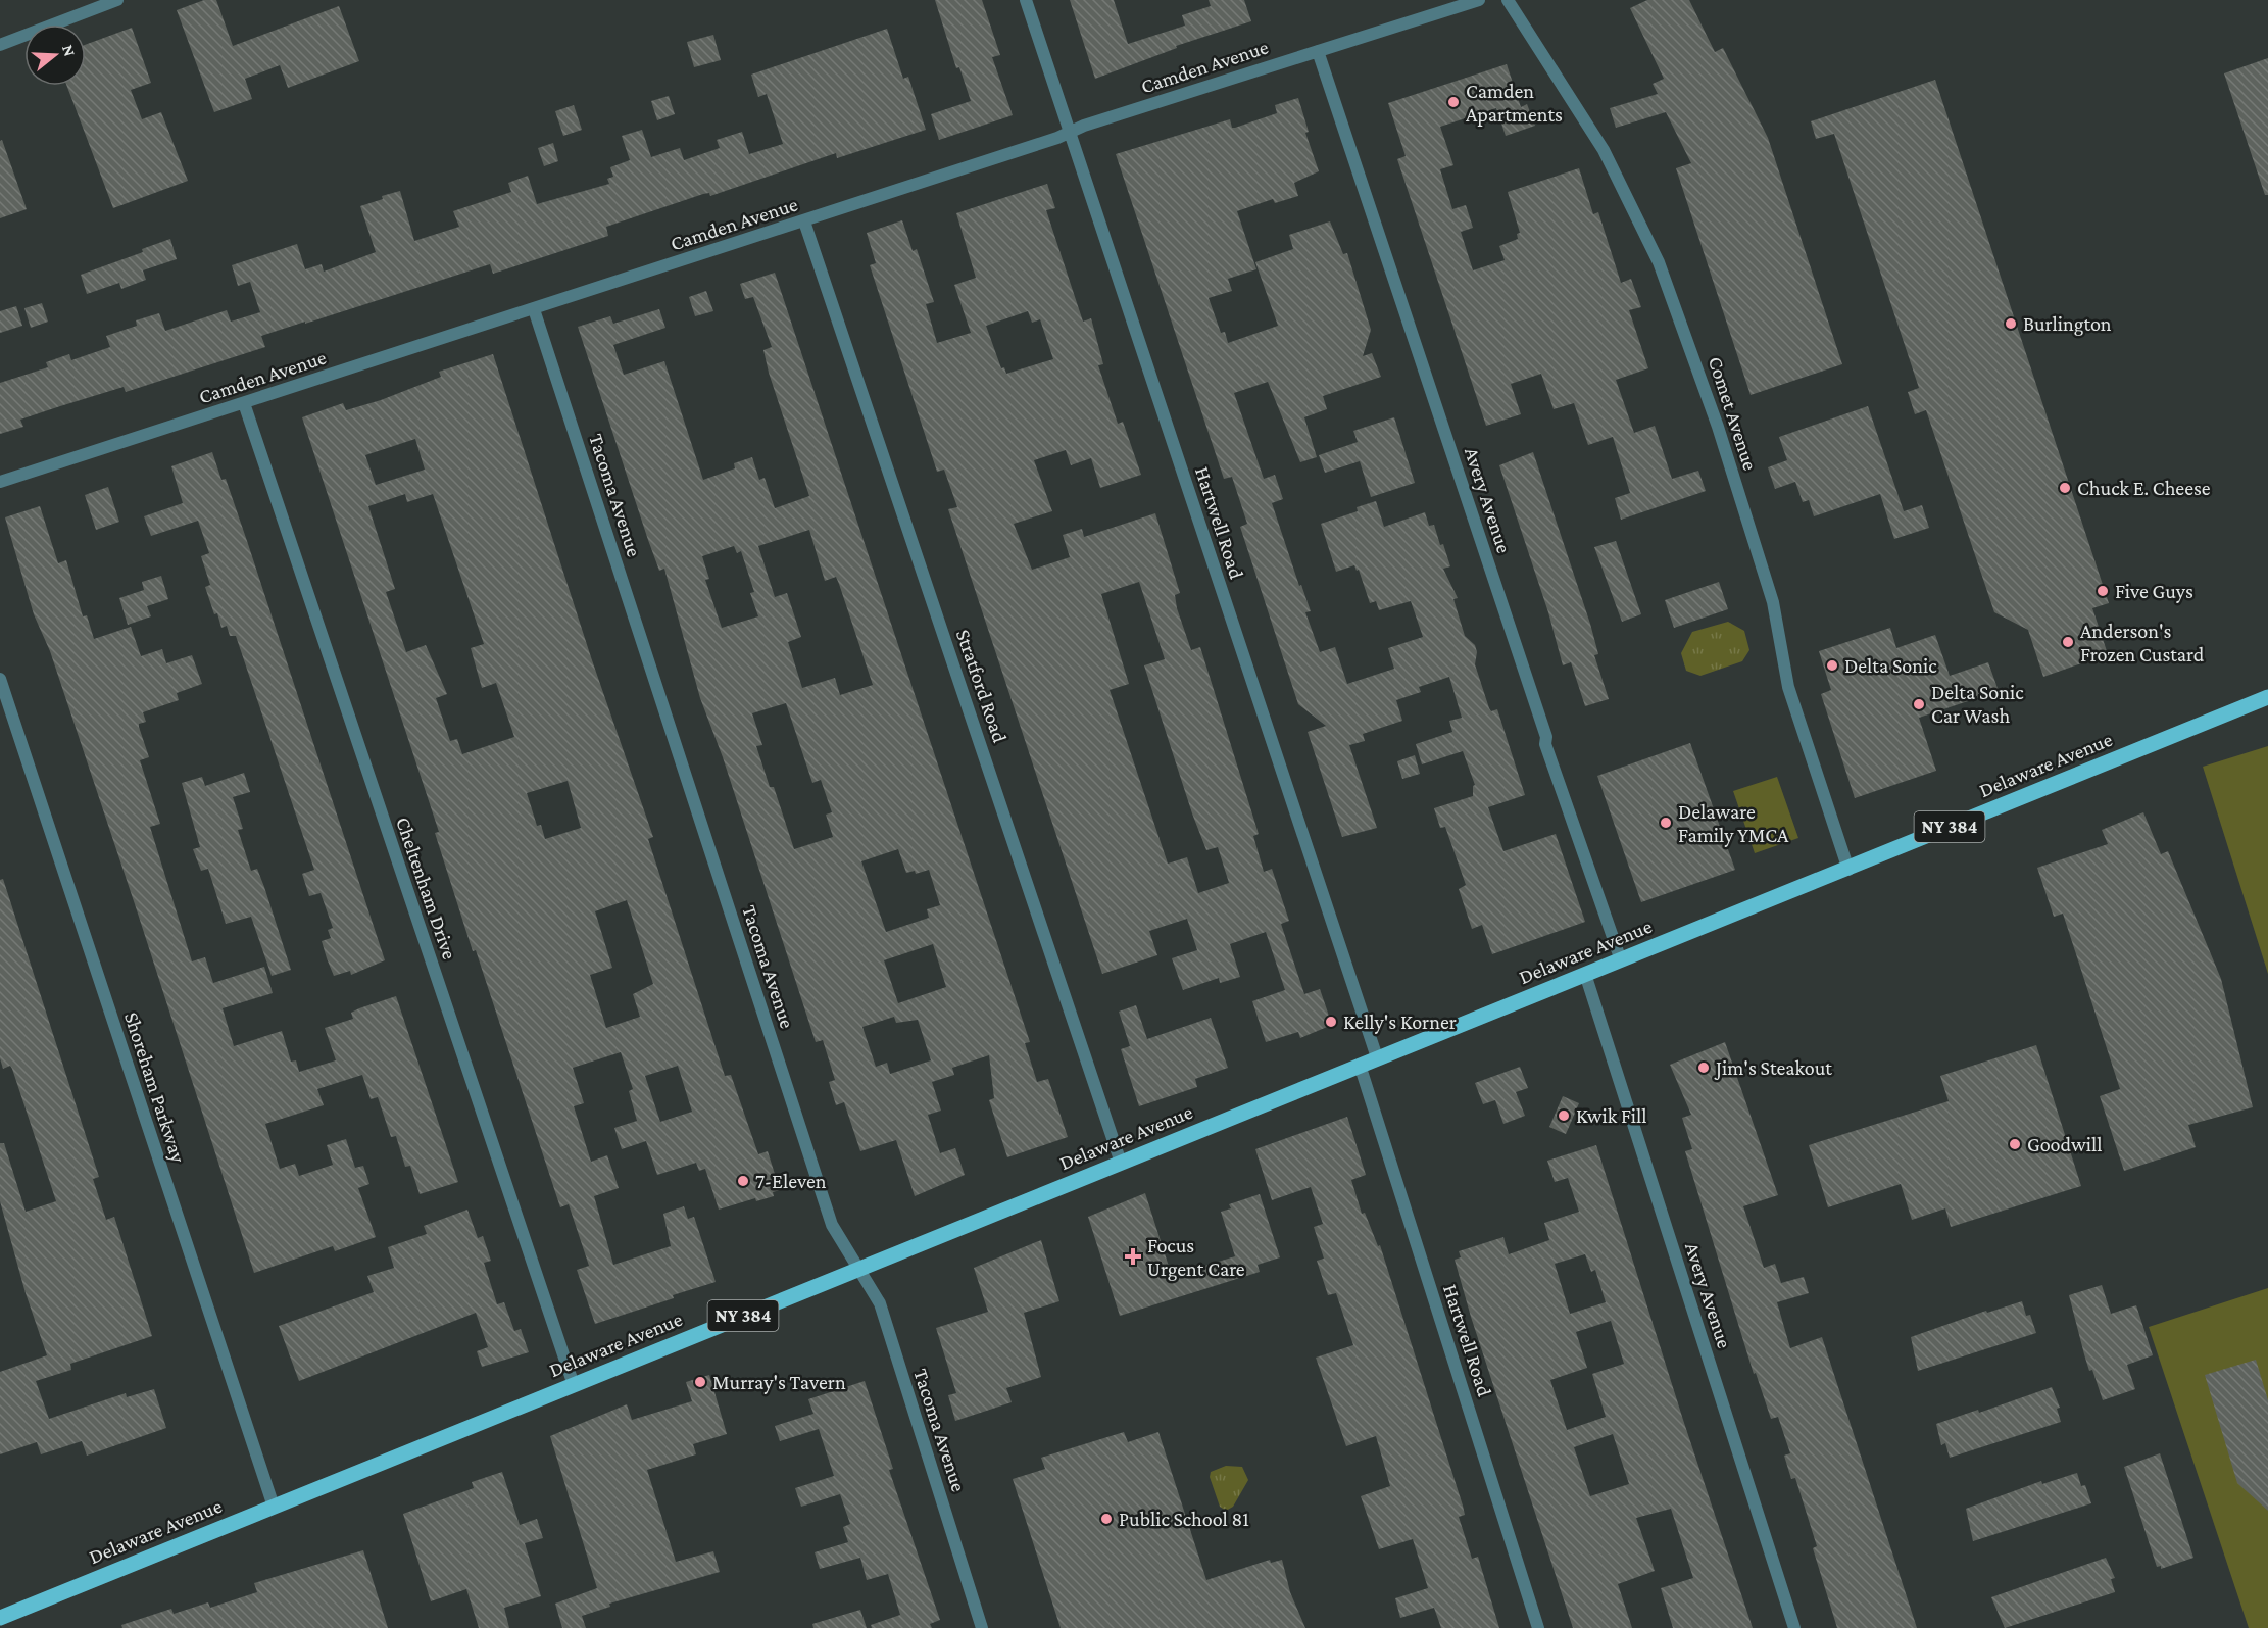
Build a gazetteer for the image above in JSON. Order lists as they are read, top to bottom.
{
  "streets": {
    "main road": ["Delaware Avenue", "NY 384"],
    "street": [
      "Camden Avenue",
      "Comet Avenue",
      "Tacoma Avenue",
      "Avery Avenue",
      "Hartwell Road",
      "Stratford Road",
      "Cheltenham Drive",
      "Shoreham Parkway"
    ]
  },
  "crossings": [
    ["Camden Avenue", "Tacoma Avenue"],
    ["Camden Avenue", "Avery Avenue"],
    ["Camden Avenue", "Hartwell Road"],
    ["Camden Avenue", "Stratford Road"],
    ["Camden Avenue", "Cheltenham Drive"],
    ["Comet Avenue", "Delaware Avenue"],
    ["Tacoma Avenue", "Delaware Avenue"],
    ["Avery Avenue", "Delaware Avenue"],
    ["Hartwell Road", "Delaware Avenue"],
    ["Stratford Road", "Delaware Avenue"],
    ["Delaware Avenue", "Cheltenham Drive"],
    ["Delaware Avenue", "Shoreham Parkway"]
  ],
  "places": {
    "other": [
      "Camden Apartments",
      "Burlington",
      "Chuck E. Cheese",
      "Five Guys",
      "Anderson's Frozen Custard",
      "Delta Sonic",
      "Delta Sonic Car Wash",
      "Delaware Family YMCA",
      "Kelly's Korner",
      "Jim's Steakout",
      "Kwik Fill",
      "Goodwill",
      "7-Eleven",
      "Murray's Tavern",
      "Public School 81"
    ],
    "health": ["Focus Urgent Care"]
  },
  "north": "right"
}
